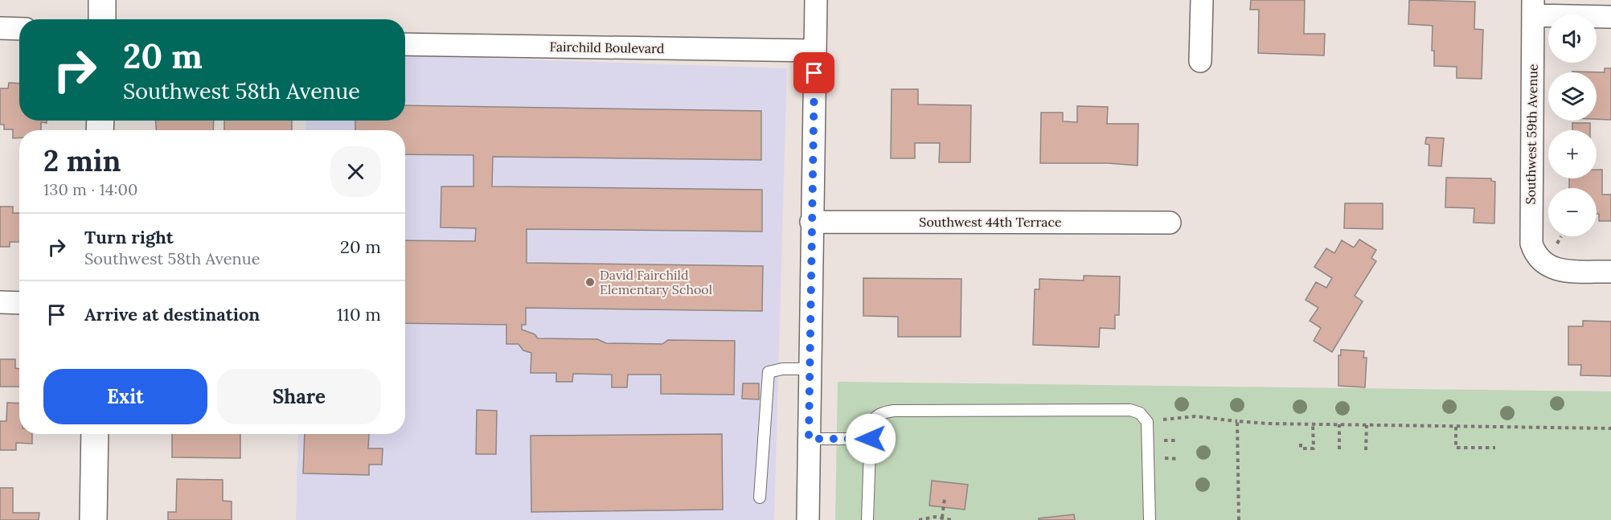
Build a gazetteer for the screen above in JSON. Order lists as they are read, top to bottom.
{
  "streets": {
    "street": ["Fairchild Boulevard", "Southwest 59th Avenue", "Southwest 44th Terrace"]
  },
  "places": ["David Fairchild Elementary School"],
  "page": {
    "map_buttons": ["+", "−"],
    "turn": ["20 m", "Southwest 58th Avenue"],
    "heading": ["2 min", "130 m · 14:00"],
    "list": [
      {
        "name": "Turn right",
        "note": "Southwest 58th Avenue",
        "value": "20 m"
      },
      {
        "name": "Arrive at destination",
        "value": "110 m"
      }
    ],
    "buttons": ["Exit", "Share"]
  }
}
